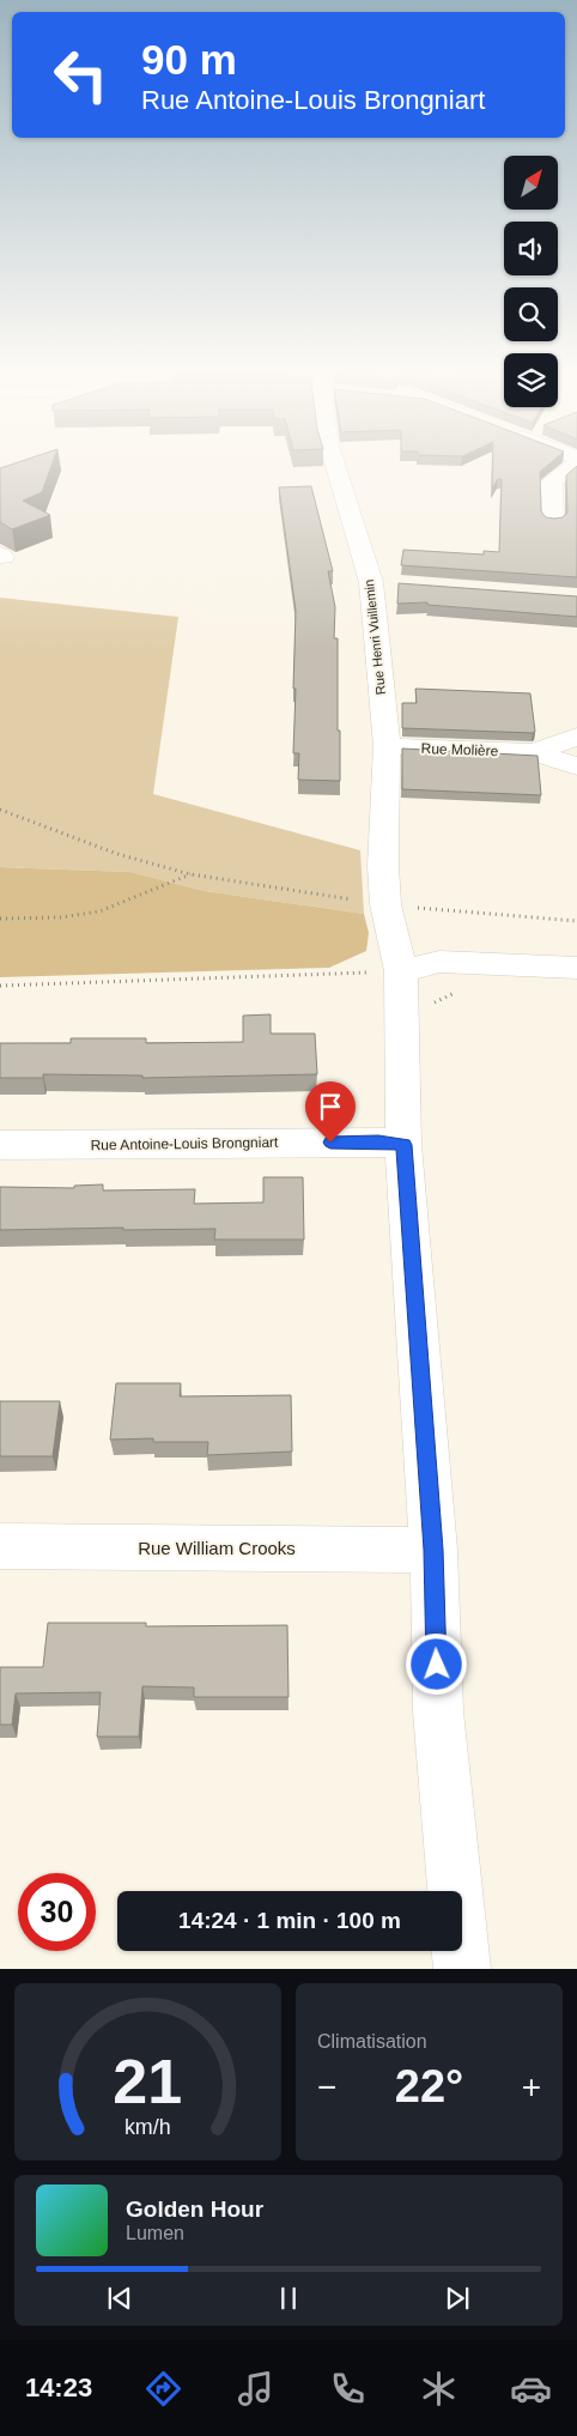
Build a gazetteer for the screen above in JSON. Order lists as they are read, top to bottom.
{
  "streets": {
    "street": [
      "Rue Henri Vuillemin",
      "Rue Molière",
      "Rue Antoine-Louis Brongniart",
      "Rue William Crooks"
    ]
  },
  "crossings": [
    ["Rue Henri Vuillemin", "Rue Molière"],
    ["Rue Henri Vuillemin", "Rue Antoine-Louis Brongniart"],
    ["Rue Henri Vuillemin", "Rue William Crooks"]
  ],
  "north": "top right",
  "page": {
    "turn": ["90 m", "Rue Antoine-Louis Brongniart"],
    "limit": "30",
    "trip": "14:24 · 1 min · 100 m",
    "tile": "Climatisation",
    "heat": ["−", "22°", "+"],
    "song": ["Golden Hour", "Lumen"],
    "tabs": "14:23",
    "gauge": ["21", "km/h"]
  }
}
